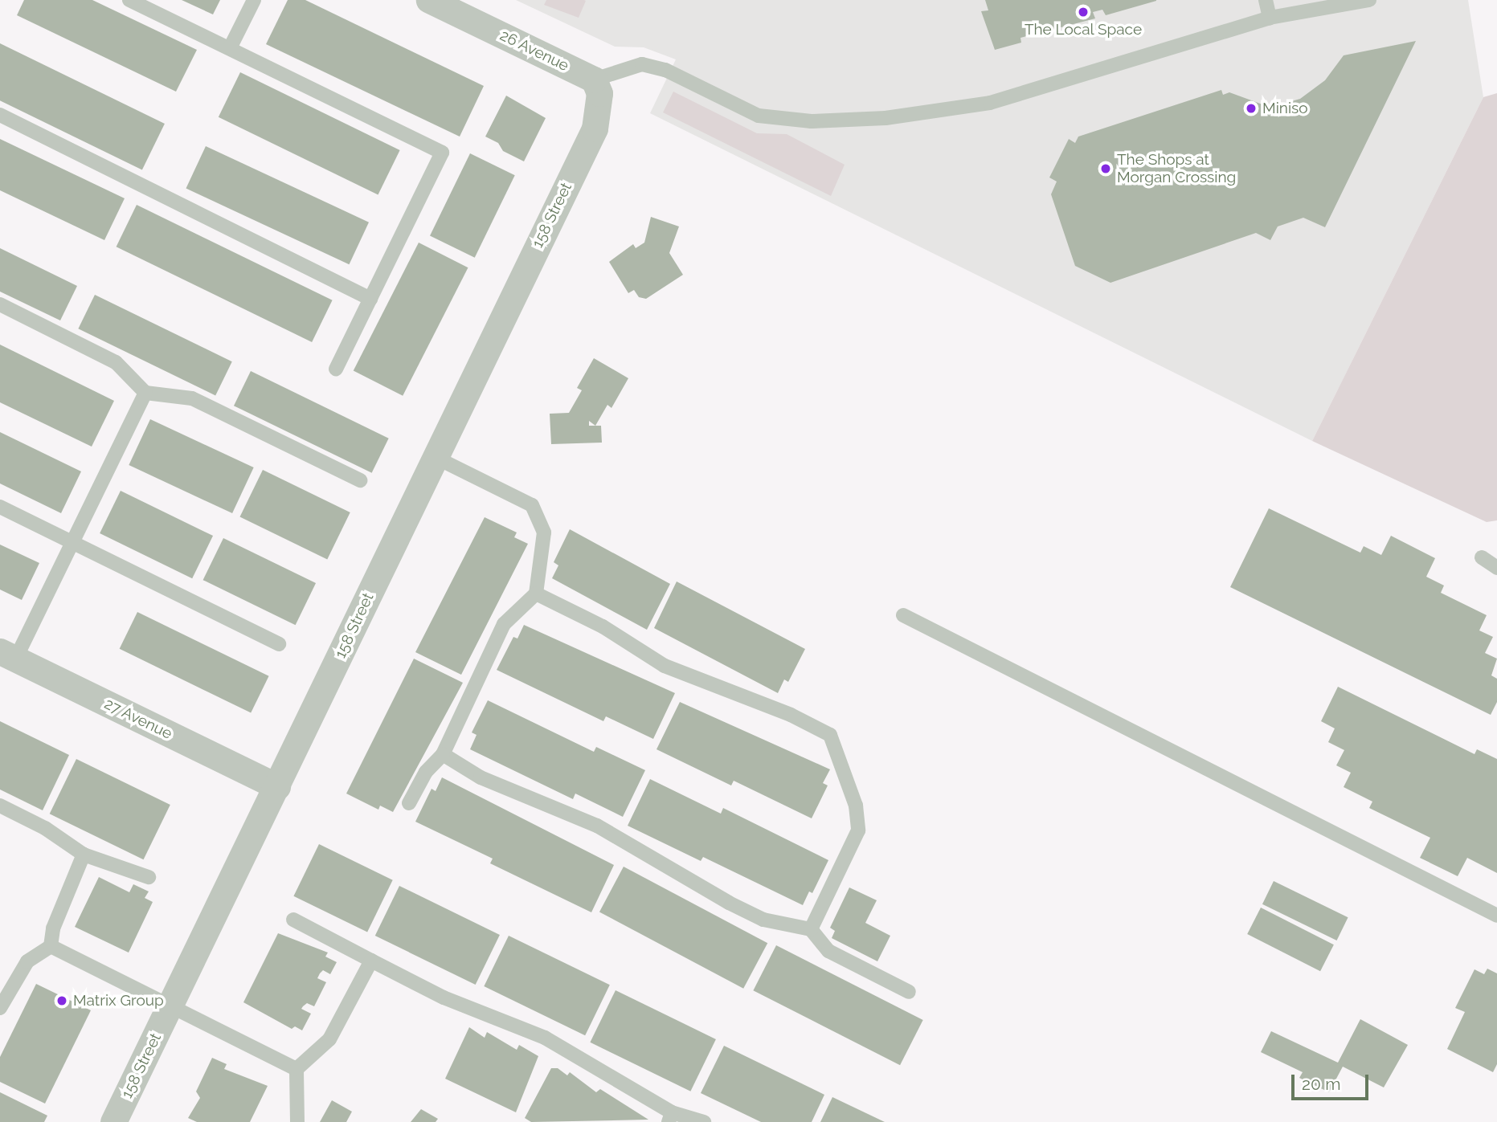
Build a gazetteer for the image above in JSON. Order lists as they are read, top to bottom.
{
  "streets": {
    "street": ["26 Avenue", "158 Street", "27 Avenue"]
  },
  "crossings": [
    ["26 Avenue", "158 Street"],
    ["158 Street", "27 Avenue"]
  ],
  "places": [
    "The Local Space",
    "Miniso",
    "The Shops at Morgan Crossing",
    "Matrix Group"
  ],
  "scale_bar": "20 m"
}
